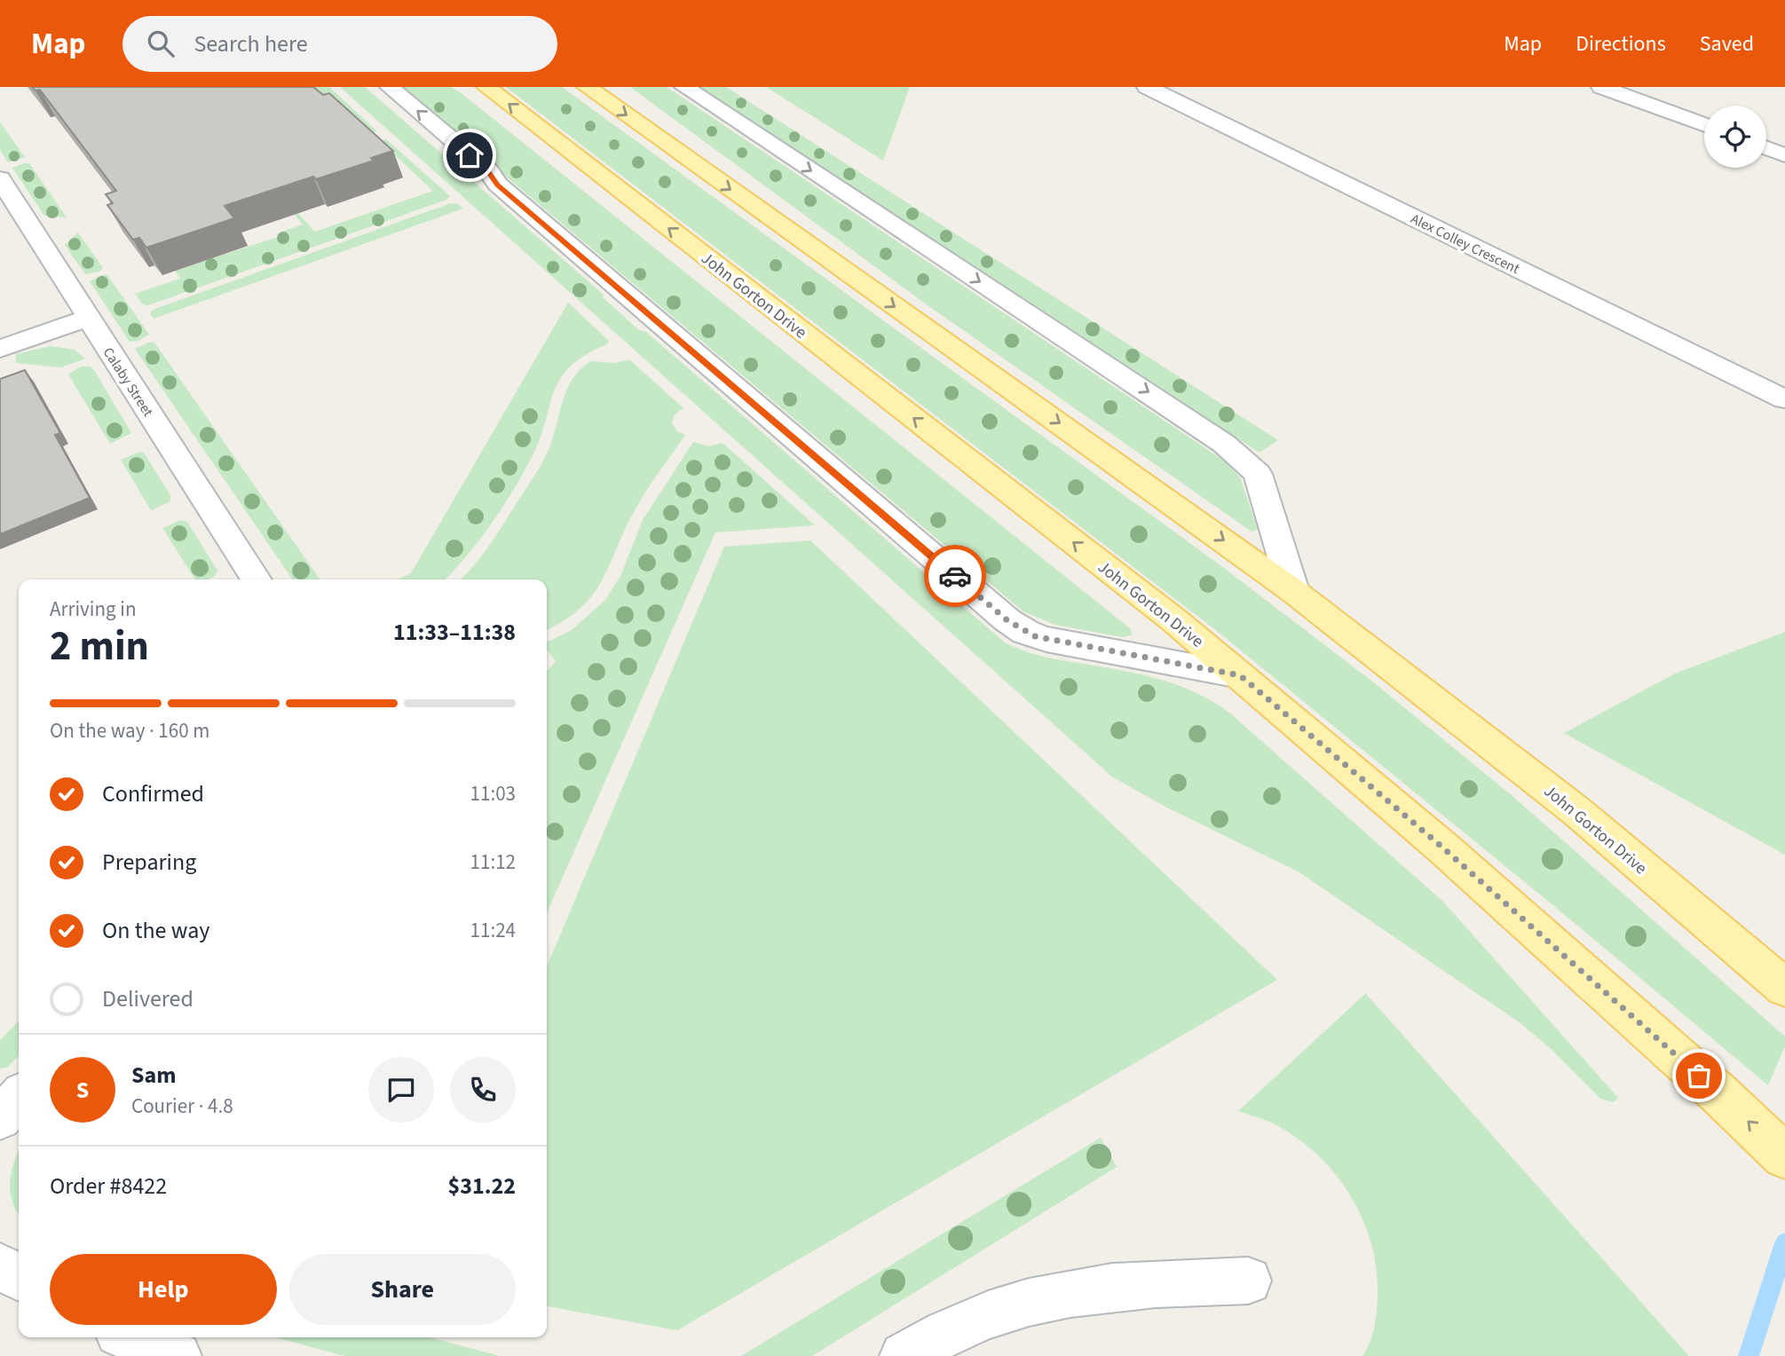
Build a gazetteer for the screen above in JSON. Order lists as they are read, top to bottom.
{
  "streets": {
    "main road": ["John Gorton Drive"],
    "street": ["Alex Colley Crescent", "Calaby Street"]
  },
  "page": {
    "header": "Map",
    "search": "Search here",
    "nav": ["Map", "Directions", "Saved"],
    "heading": ["2 min", "Arriving in", "11:33–11:38"],
    "panel": [
      "Sam",
      "Courier · 4.8",
      "Order #8422",
      "$31.22"
    ],
    "bar": "On the way · 160 m",
    "list": [
      ["Confirmed", "11:03"],
      ["Preparing", "11:12"],
      ["On the way", "11:24"],
      "Delivered"
    ],
    "round": "S",
    "buttons": ["Help", "Share"]
  }
}
